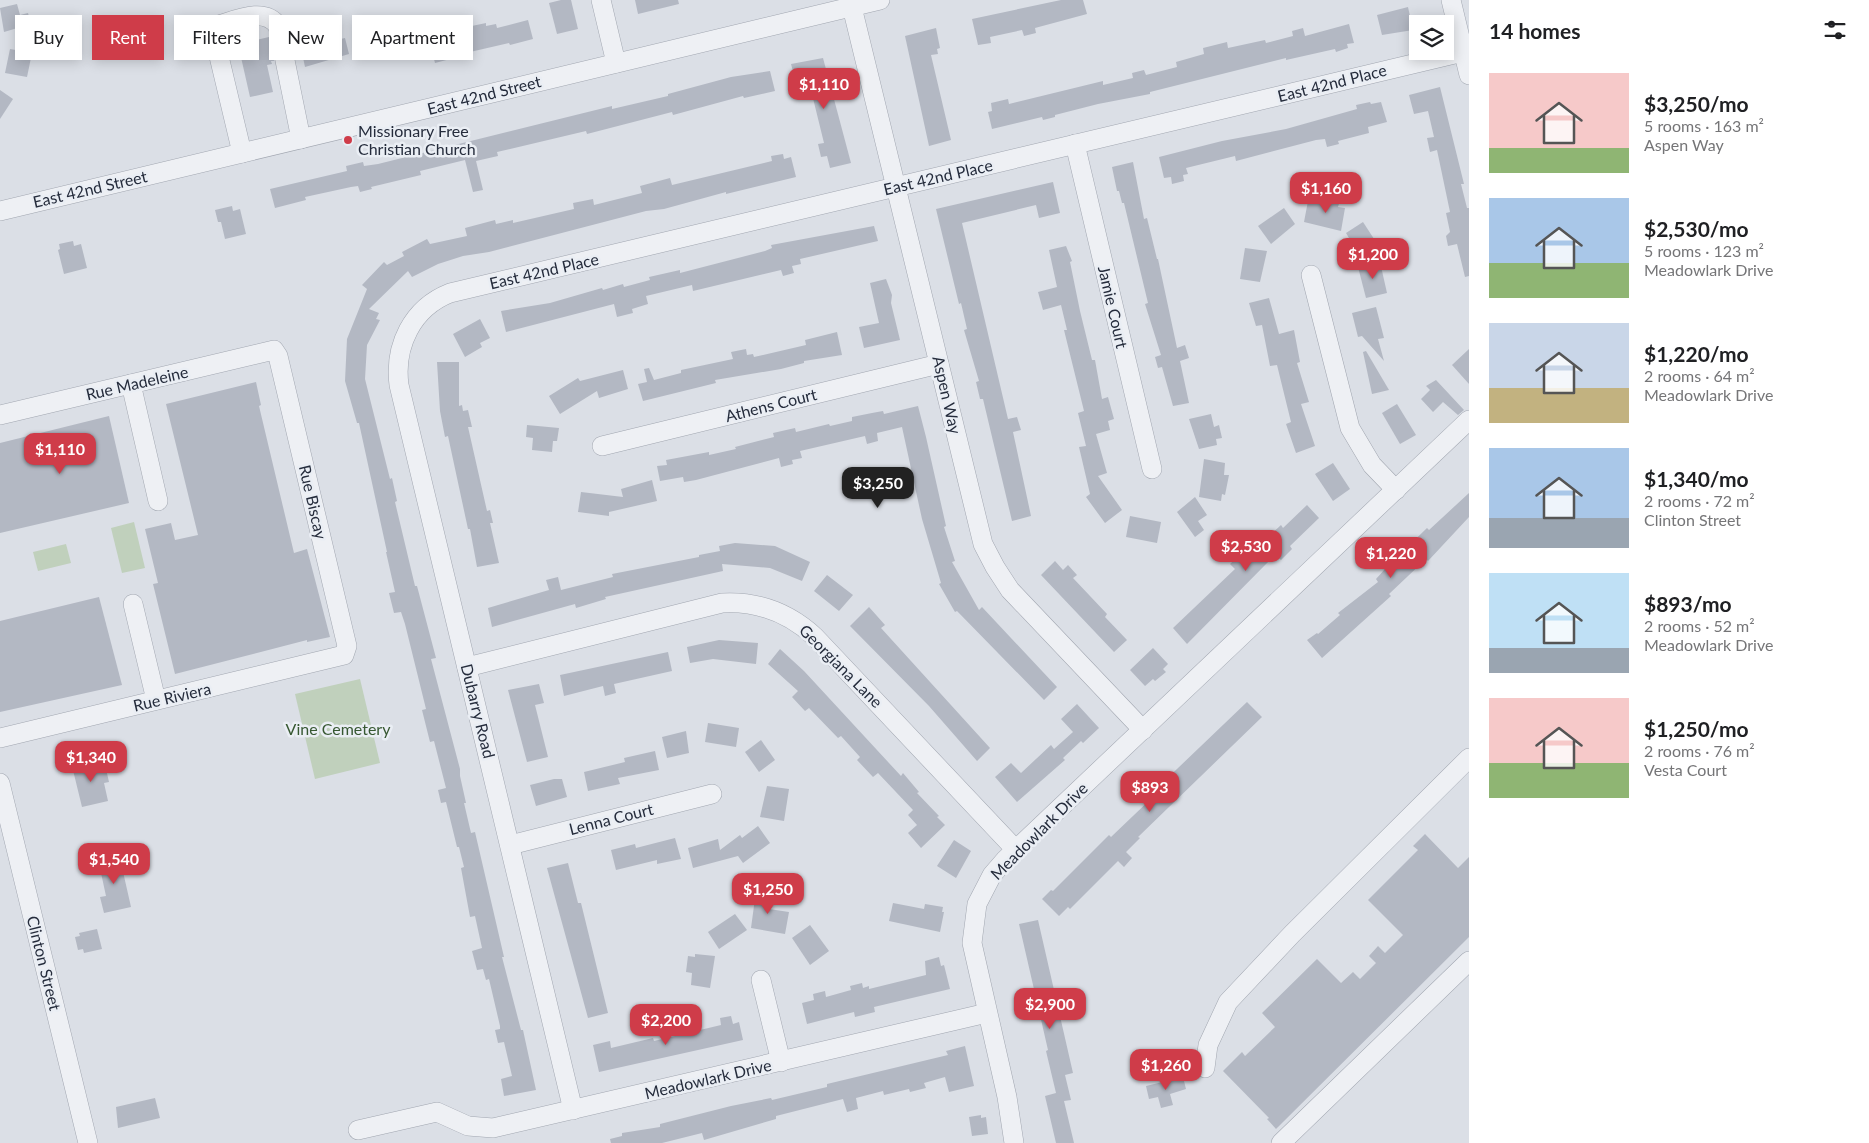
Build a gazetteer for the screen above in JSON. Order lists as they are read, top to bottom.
{
  "streets": {
    "street": [
      "East 42nd Place",
      "East 42nd Street",
      "Jamie Court",
      "Rue Madeleine",
      "Aspen Way",
      "Athens Court",
      "Rue Biscay",
      "Georgiana Lane",
      "Rue Riviera",
      "Dubarry Road",
      "Lenna Court",
      "Meadowlark Drive",
      "Clinton Street"
    ]
  },
  "crossings": [
    ["East 42nd Place", "Jamie Court"],
    ["East 42nd Place", "Aspen Way"],
    ["East 42nd Place", "Dubarry Road"],
    ["East 42nd Street", "Aspen Way"],
    ["Rue Madeleine", "Rue Biscay"],
    ["Aspen Way", "Athens Court"],
    ["Aspen Way", "Meadowlark Drive"],
    ["Rue Biscay", "Rue Riviera"],
    ["Georgiana Lane", "Dubarry Road"],
    ["Georgiana Lane", "Meadowlark Drive"],
    ["Dubarry Road", "Lenna Court"],
    ["Dubarry Road", "Meadowlark Drive"]
  ],
  "parks": ["Vine Cemetery"],
  "places": ["Missionary Free Christian Church"],
  "page": {
    "heading": "14 homes",
    "chip": [
      "Buy",
      "Rent",
      "Filters",
      "New",
      "Apartment"
    ],
    "list": [
      {
        "name": "$3,250/mo",
        "note": "5 rooms · 163 m² · Aspen Way"
      },
      {
        "name": "$2,530/mo",
        "note": "5 rooms · 123 m² · Meadowlark Drive"
      },
      {
        "name": "$1,220/mo",
        "note": "2 rooms · 64 m² · Meadowlark Drive"
      },
      {
        "name": "$1,340/mo",
        "note": "2 rooms · 72 m² · Clinton Street"
      },
      {
        "name": "$893/mo",
        "note": "2 rooms · 52 m² · Meadowlark Drive"
      },
      {
        "name": "$1,250/mo",
        "note": "2 rooms · 76 m² · Vesta Court"
      }
    ],
    "price": [
      "$1,110",
      "$1,160",
      "$1,200",
      "$1,110",
      "$3,250",
      "$2,530",
      "$1,220",
      "$1,340",
      "$893",
      "$1,540",
      "$1,250",
      "$2,900",
      "$2,200",
      "$1,260"
    ]
  }
}
